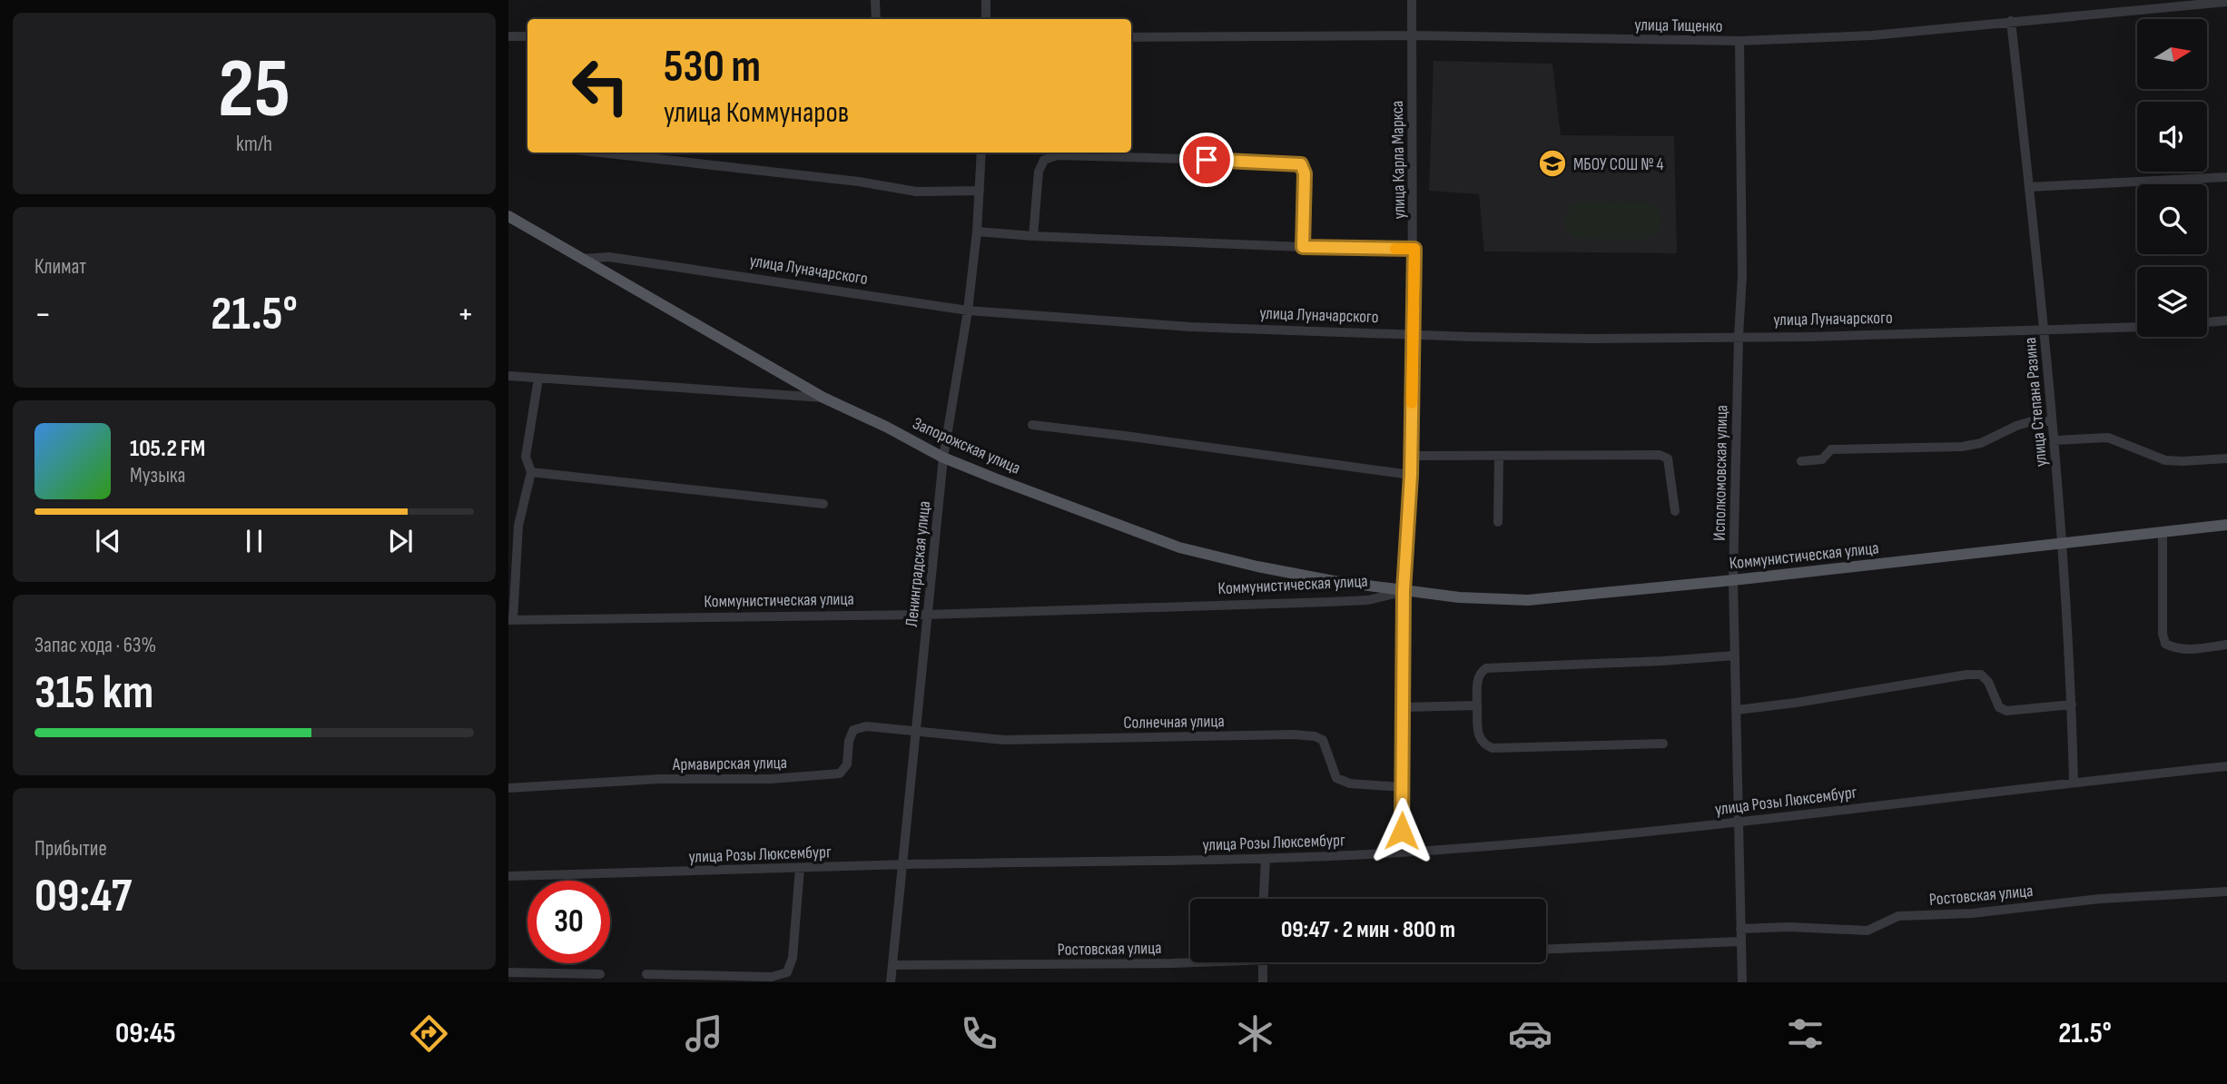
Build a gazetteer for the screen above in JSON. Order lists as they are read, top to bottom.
{
  "streets": {
    "main road": ["Запорожская улица", "Коммунистическая улица"],
    "street": [
      "улица Тищенко",
      "улица Карла Маркса",
      "улица Луначарского",
      "улица Степана Разина",
      "Исполкомовская улица",
      "Ленинградская улица",
      "Солнечная улица",
      "Армавирская улица",
      "улица Розы Люксембург",
      "Ростовская улица"
    ]
  },
  "crossings": [
    ["улица Тищенко", "улица Карла Маркса"],
    ["улица Тищенко", "улица Степана Разина"],
    ["улица Тищенко", "Исполкомовская улица"],
    ["улица Карла Маркса", "улица Луначарского"],
    ["улица Карла Маркса", "Запорожская улица"],
    ["улица Карла Маркса", "Коммунистическая улица"],
    ["улица Карла Маркса", "Солнечная улица"],
    ["улица Карла Маркса", "улица Розы Люксембург"],
    ["улица Луначарского", "улица Степана Разина"],
    ["улица Луначарского", "Исполкомовская улица"],
    ["улица Луначарского", "Ленинградская улица"],
    ["улица Степана Разина", "Коммунистическая улица"],
    ["улица Степана Разина", "улица Розы Люксембург"],
    ["Запорожская улица", "Коммунистическая улица"],
    ["Запорожская улица", "Ленинградская улица"],
    ["Исполкомовская улица", "Коммунистическая улица"],
    ["Исполкомовская улица", "улица Розы Люксембург"],
    ["Исполкомовская улица", "Ростовская улица"],
    ["Коммунистическая улица", "Ленинградская улица"],
    ["Ленинградская улица", "Солнечная улица"],
    ["Ленинградская улица", "Армавирская улица"],
    ["Ленинградская улица", "улица Розы Люксембург"],
    ["Ленинградская улица", "Ростовская улица"],
    ["Солнечная улица", "Армавирская улица"]
  ],
  "places": {
    "school or university": ["МБОУ СОШ № 4"]
  },
  "north": "right",
  "page": {
    "tile": [
      ["25", "km/h"],
      "Климат",
      ["Запас хода · 63%", "315 km"],
      ["Прибытие", "09:47"]
    ],
    "turn": ["530 m", "улица Коммунаров"],
    "heat": ["−", "21.5°", "+"],
    "song": ["105.2 FM", "Музыка"],
    "limit": "30",
    "trip": "09:47 · 2 мин · 800 m",
    "tabs": ["09:45", "21.5°"]
  }
}
